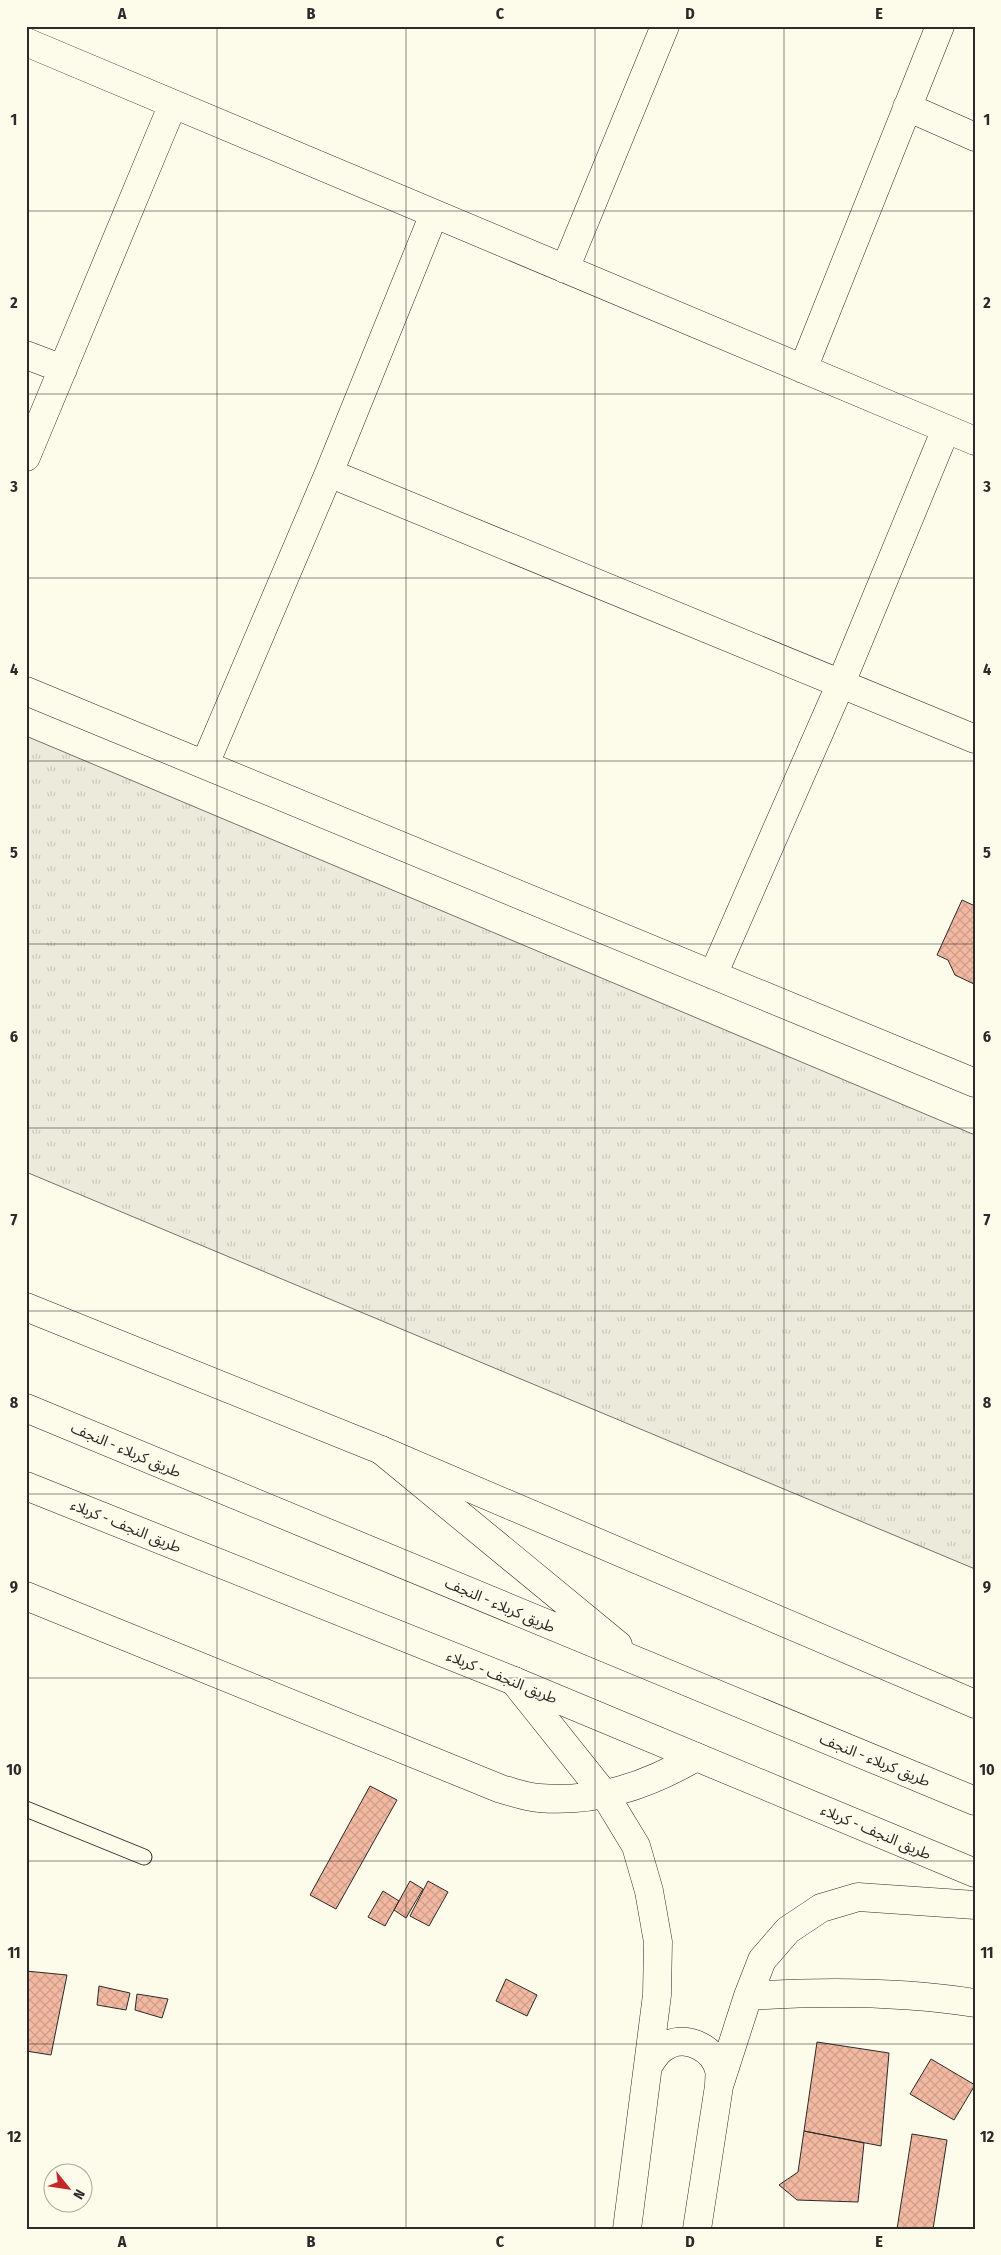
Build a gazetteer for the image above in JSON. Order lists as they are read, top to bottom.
{
  "streets": {
    "main road": ["طريق کربلاء - النجف", "طريق النجف - کربلاء"]
  },
  "north": "bottom right",
  "grid": {
    "columns": [
      "A",
      "B",
      "C",
      "D",
      "E"
    ],
    "rows": [
      "1",
      "2",
      "3",
      "4",
      "5",
      "6",
      "7",
      "8",
      "9",
      "10",
      "11",
      "12"
    ]
  }
}
